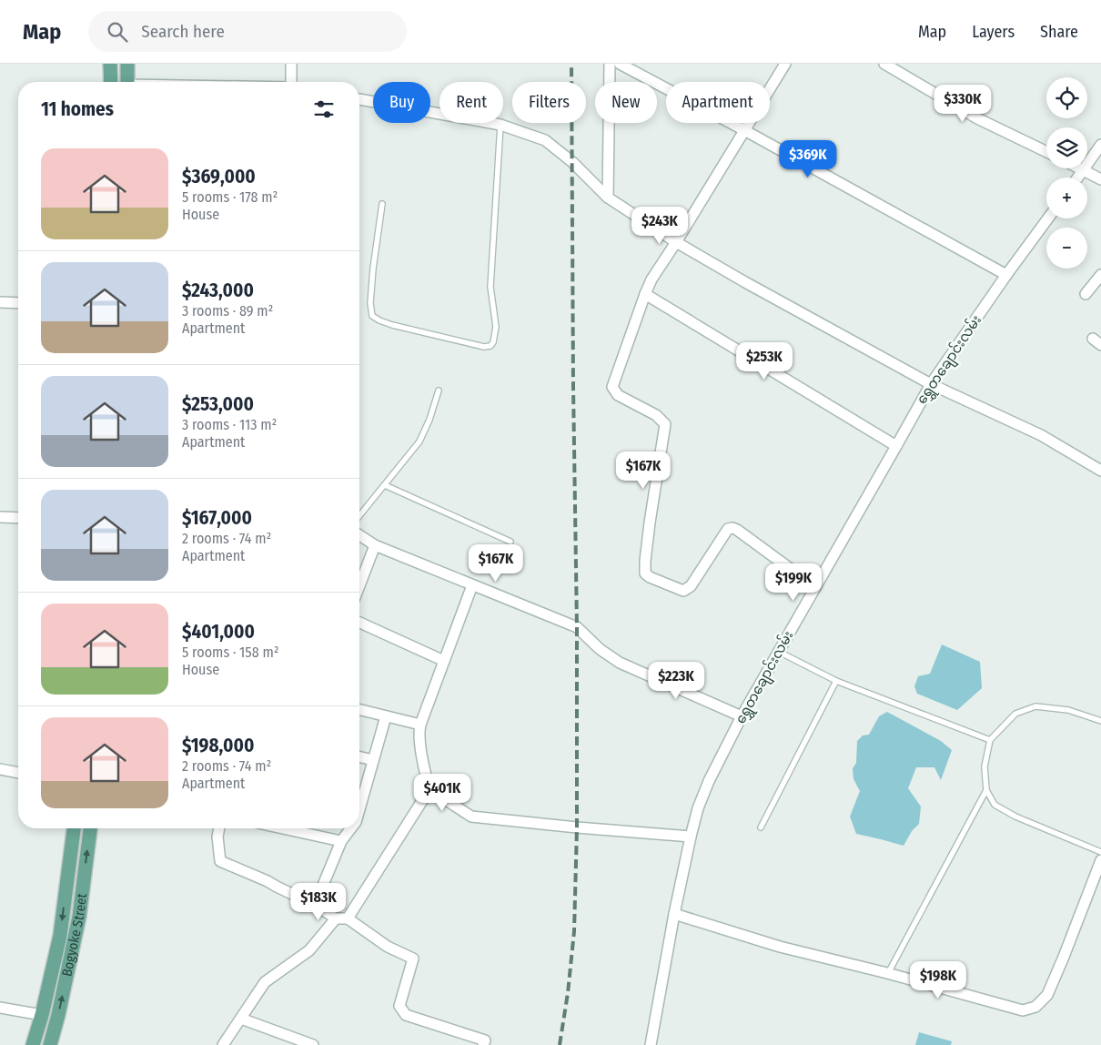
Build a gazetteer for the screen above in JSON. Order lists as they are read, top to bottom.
{
  "streets": {
    "main road": ["Bogyoke Street"],
    "street": ["ရွှေတချောင်းလမ်း"]
  },
  "page": {
    "header": "Map",
    "search": "Search here",
    "nav": ["Map", "Layers", "Share"],
    "map_buttons": ["+", "−"],
    "chip": [
      "Buy",
      "Rent",
      "Filters",
      "New",
      "Apartment"
    ],
    "heading": "11 homes",
    "price": [
      "$330K",
      "$369K",
      "$243K",
      "$253K",
      "$167K",
      "$167K",
      "$199K",
      "$223K",
      "$401K",
      "$183K",
      "$198K"
    ],
    "list": [
      {
        "name": "$369,000",
        "note": "5 rooms · 178 m² · House"
      },
      {
        "name": "$243,000",
        "note": "3 rooms · 89 m² · Apartment"
      },
      {
        "name": "$253,000",
        "note": "3 rooms · 113 m² · Apartment"
      },
      {
        "name": "$167,000",
        "note": "2 rooms · 74 m² · Apartment"
      },
      {
        "name": "$401,000",
        "note": "5 rooms · 158 m² · House"
      },
      {
        "name": "$198,000",
        "note": "2 rooms · 74 m² · Apartment"
      }
    ]
  }
}
